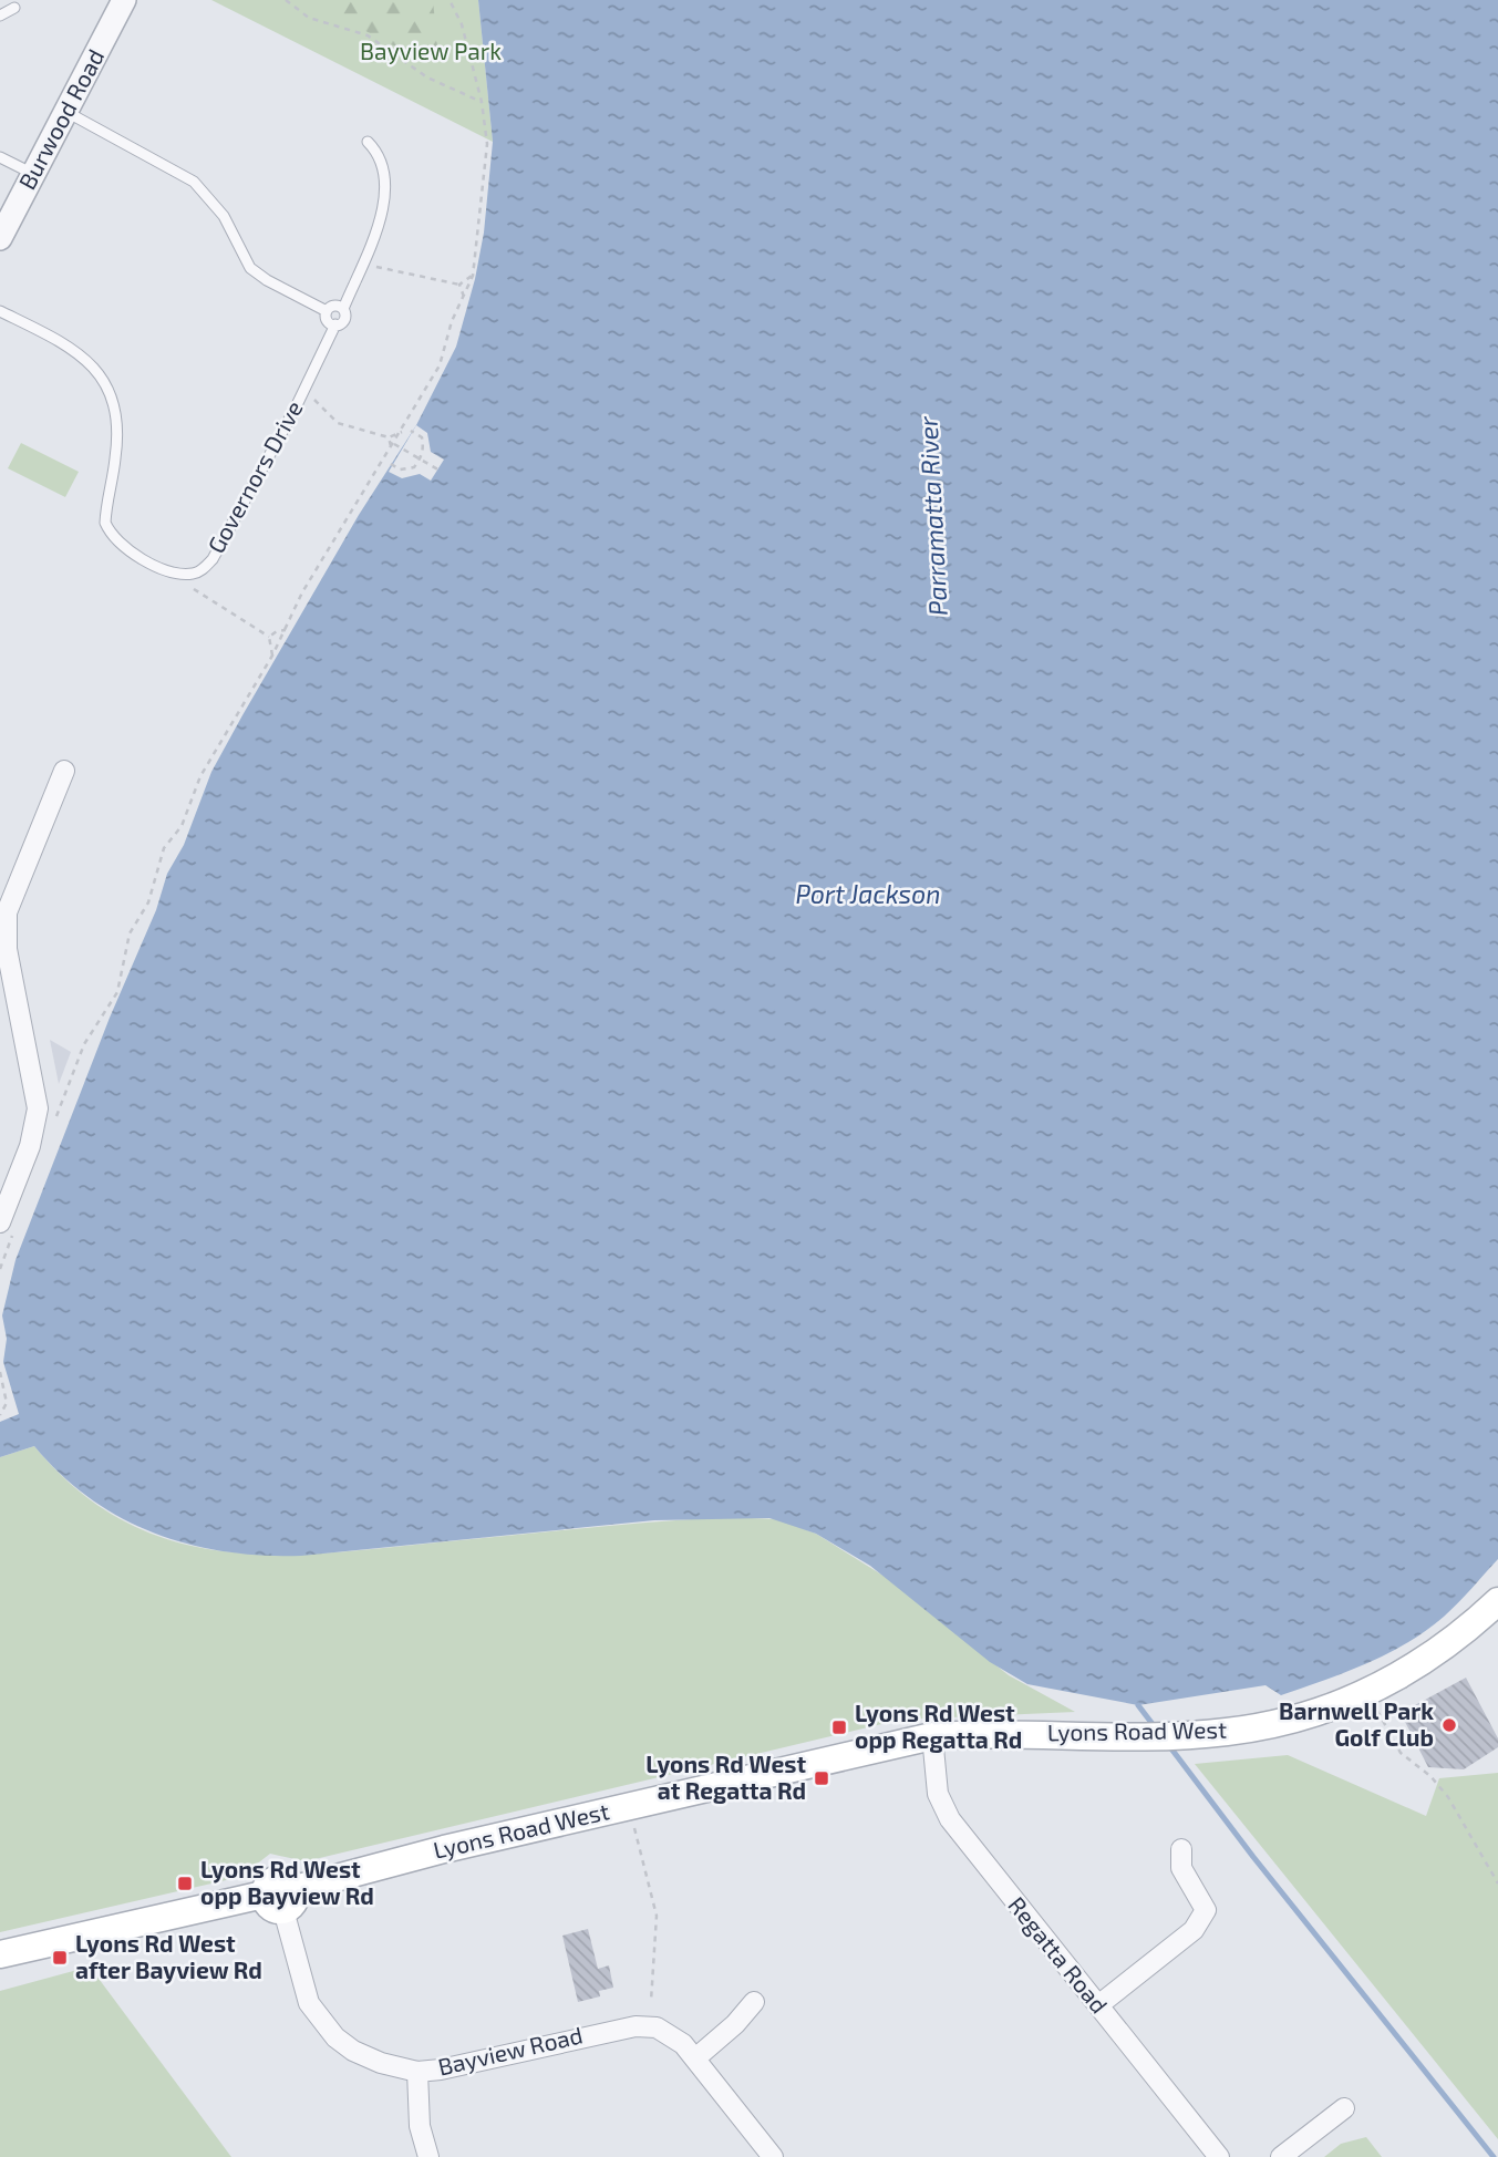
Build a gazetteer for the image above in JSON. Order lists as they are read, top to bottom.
{
  "streets": {
    "main road": ["Lyons Road West"],
    "street": ["Burwood Road", "Regatta Road", "Bayview Road"],
    "lane": ["Governors Drive"]
  },
  "crossings": [
    ["Lyons Road West", "Regatta Road"],
    ["Lyons Road West", "Bayview Road"]
  ],
  "water": ["Parramatta River", "Port Jackson"],
  "parks": ["Bayview Park"],
  "places": {
    "other": ["Barnwell Park Golf Club"],
    "transit": [
      "Lyons Rd West opp Regatta Rd",
      "Lyons Rd West at Regatta Rd",
      "Lyons Rd West opp Bayview Rd",
      "Lyons Rd West after Bayview Rd"
    ]
  }
}
